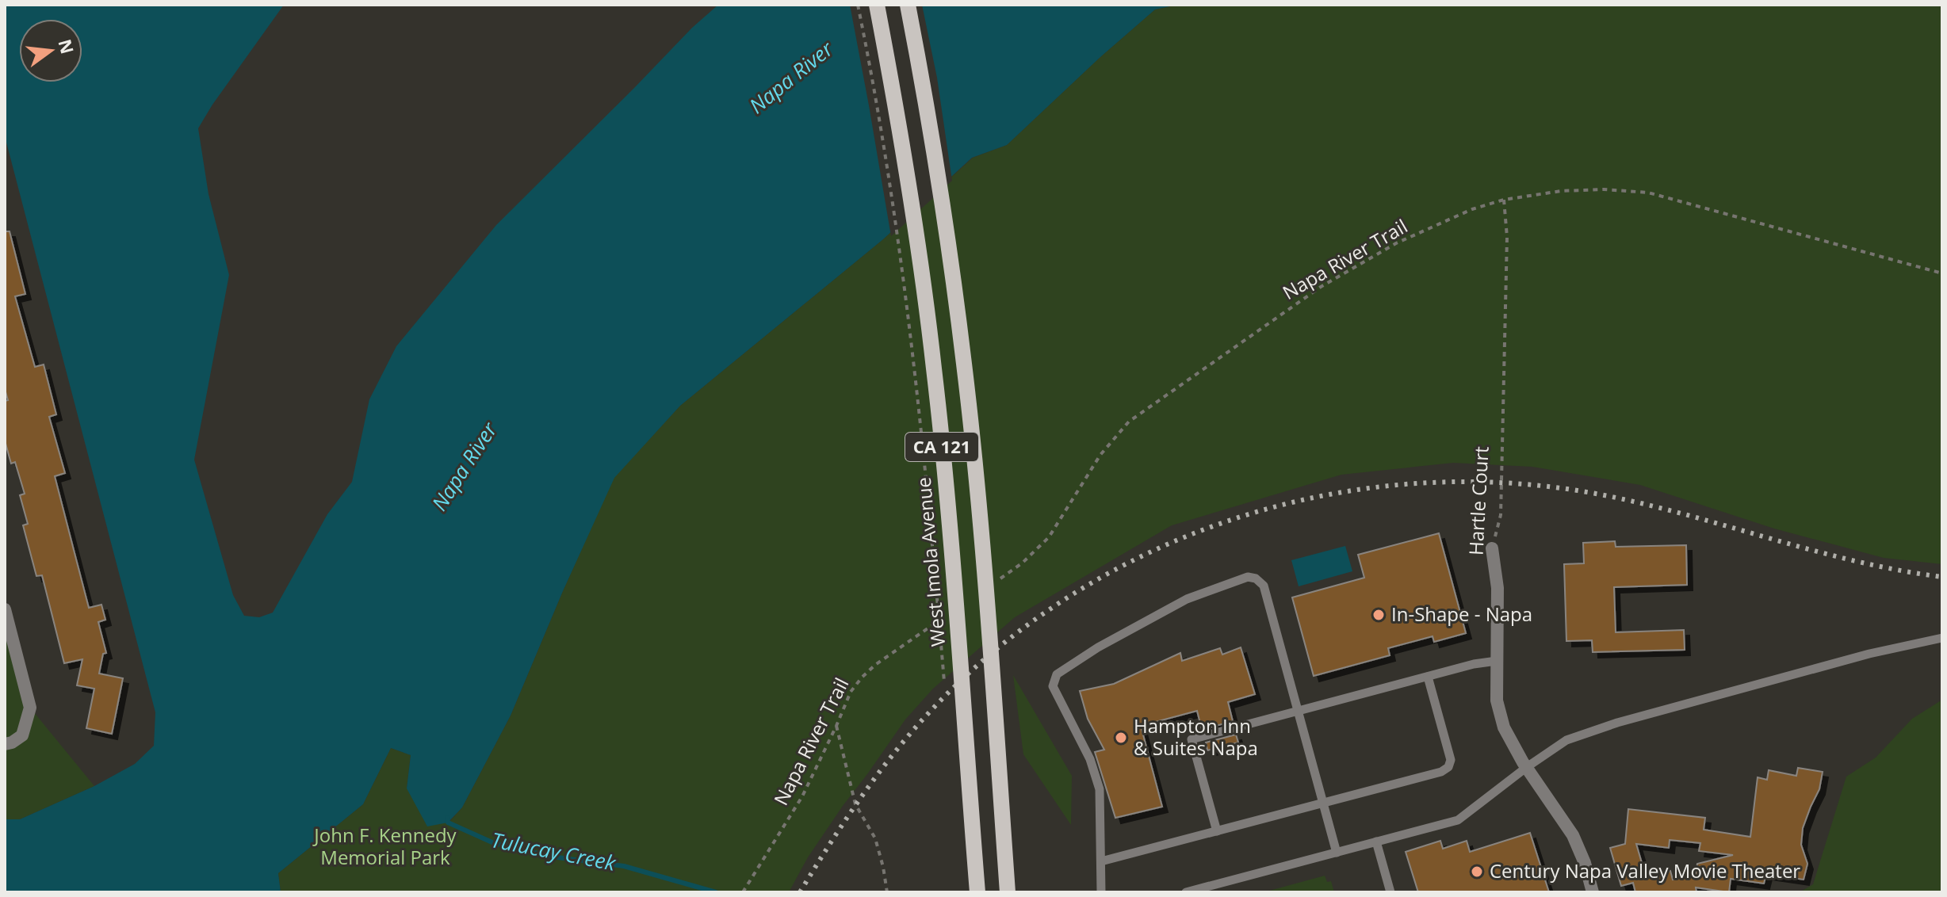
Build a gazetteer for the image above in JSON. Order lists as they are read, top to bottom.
{
  "streets": {
    "main road": ["CA 121", "West Imola Avenue"],
    "street": ["Hartle Court"],
    "path": ["Napa River Trail"]
  },
  "crossings": [
    ["Napa River Trail", "Hartle Court"]
  ],
  "water": ["Napa River", "Tulucay Creek"],
  "parks": ["John F. Kennedy Memorial Park"],
  "places": ["In-Shape - Napa", "Hampton Inn & Suites Napa", "Century Napa Valley Movie Theater"],
  "north": "right"
}
